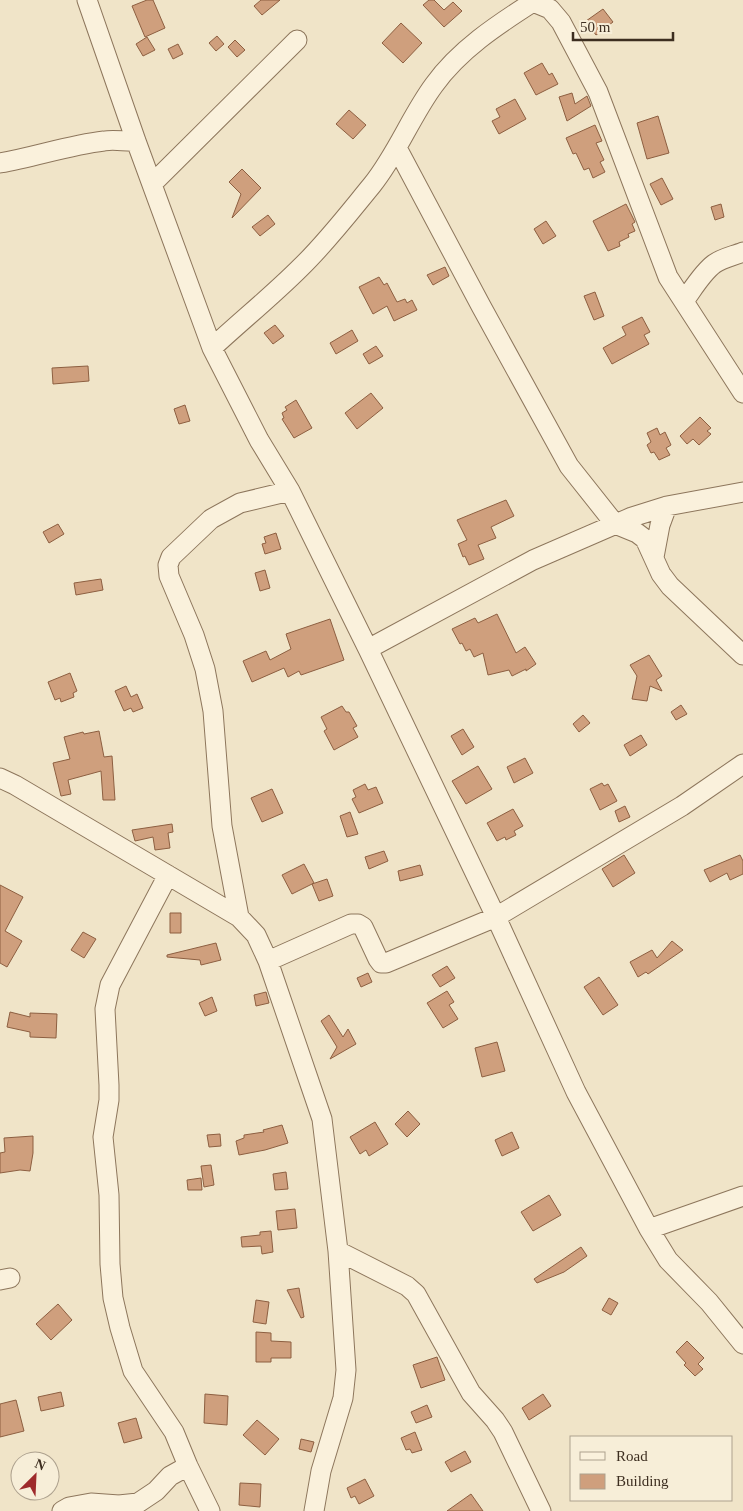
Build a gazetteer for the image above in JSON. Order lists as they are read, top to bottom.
{
  "legend": ["Road", "Building"],
  "scale_bar": "50 m",
  "north": "top right"
}
